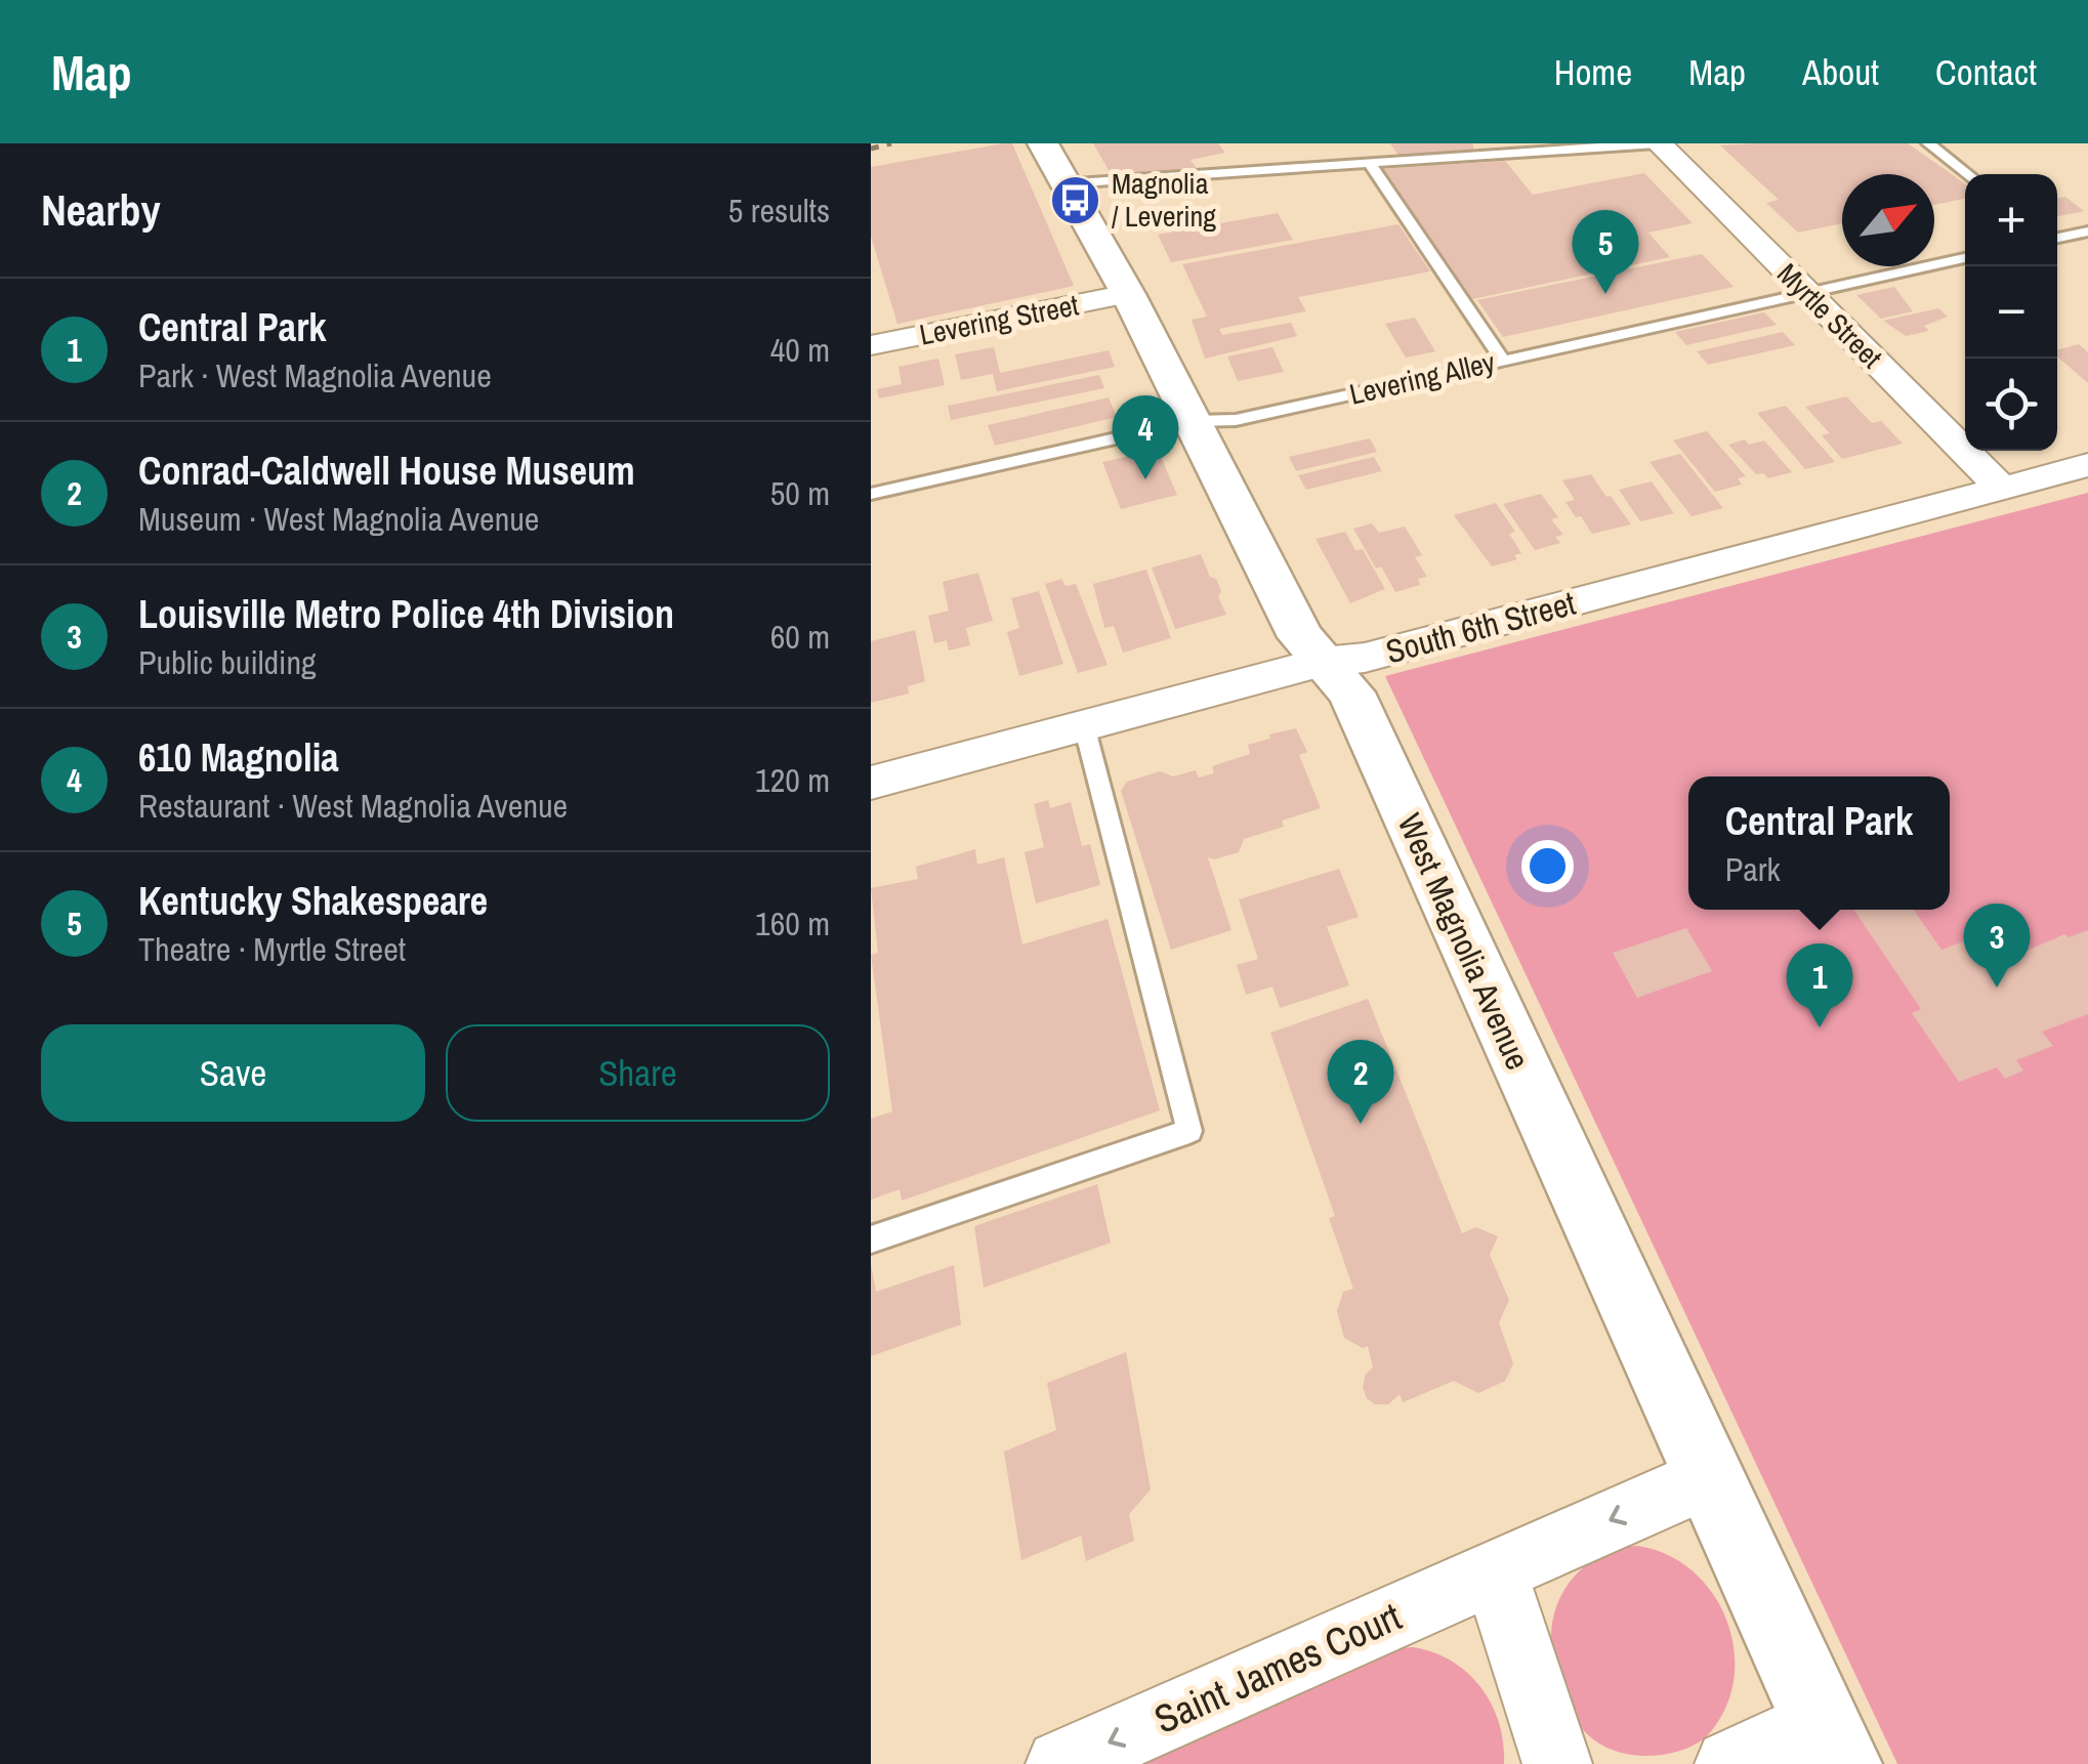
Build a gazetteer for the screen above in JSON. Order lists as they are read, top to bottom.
{
  "streets": {
    "street": [
      "Myrtle Street",
      "Levering Street",
      "South 6th Street",
      "West Magnolia Avenue",
      "Saint James Court"
    ],
    "lane": ["Levering Alley"]
  },
  "crossings": [
    ["Myrtle Street", "Levering Alley"],
    ["Myrtle Street", "South 6th Street"],
    ["Levering Street", "West Magnolia Avenue"],
    ["Levering Alley", "West Magnolia Avenue"],
    ["South 6th Street", "West Magnolia Avenue"],
    ["West Magnolia Avenue", "Saint James Court"]
  ],
  "one_way": ["Saint James Court"],
  "places": {
    "bus stop": ["Magnolia / Levering"]
  },
  "north": "top right",
  "page": {
    "header": "Map",
    "nav": [
      "Home",
      "Map",
      "About",
      "Contact"
    ],
    "heading": ["Nearby", "5 results"],
    "map_buttons": ["+", "−"],
    "pins": [
      "5",
      "4",
      "3",
      "1",
      "2"
    ],
    "list": [
      {
        "mark": "1",
        "name": "Central Park",
        "note": "Park · West Magnolia Avenue",
        "value": "40 m"
      },
      {
        "mark": "2",
        "name": "Conrad-Caldwell House Museum",
        "note": "Museum · West Magnolia Avenue",
        "value": "50 m"
      },
      {
        "mark": "3",
        "name": "Louisville Metro Police 4th Division",
        "note": "Public building",
        "value": "60 m"
      },
      {
        "mark": "4",
        "name": "610 Magnolia",
        "note": "Restaurant · West Magnolia Avenue",
        "value": "120 m"
      },
      {
        "mark": "5",
        "name": "Kentucky Shakespeare",
        "note": "Theatre · Myrtle Street",
        "value": "160 m"
      }
    ],
    "popup": ["Central Park", "Park"],
    "buttons": ["Save", "Share"]
  }
}
